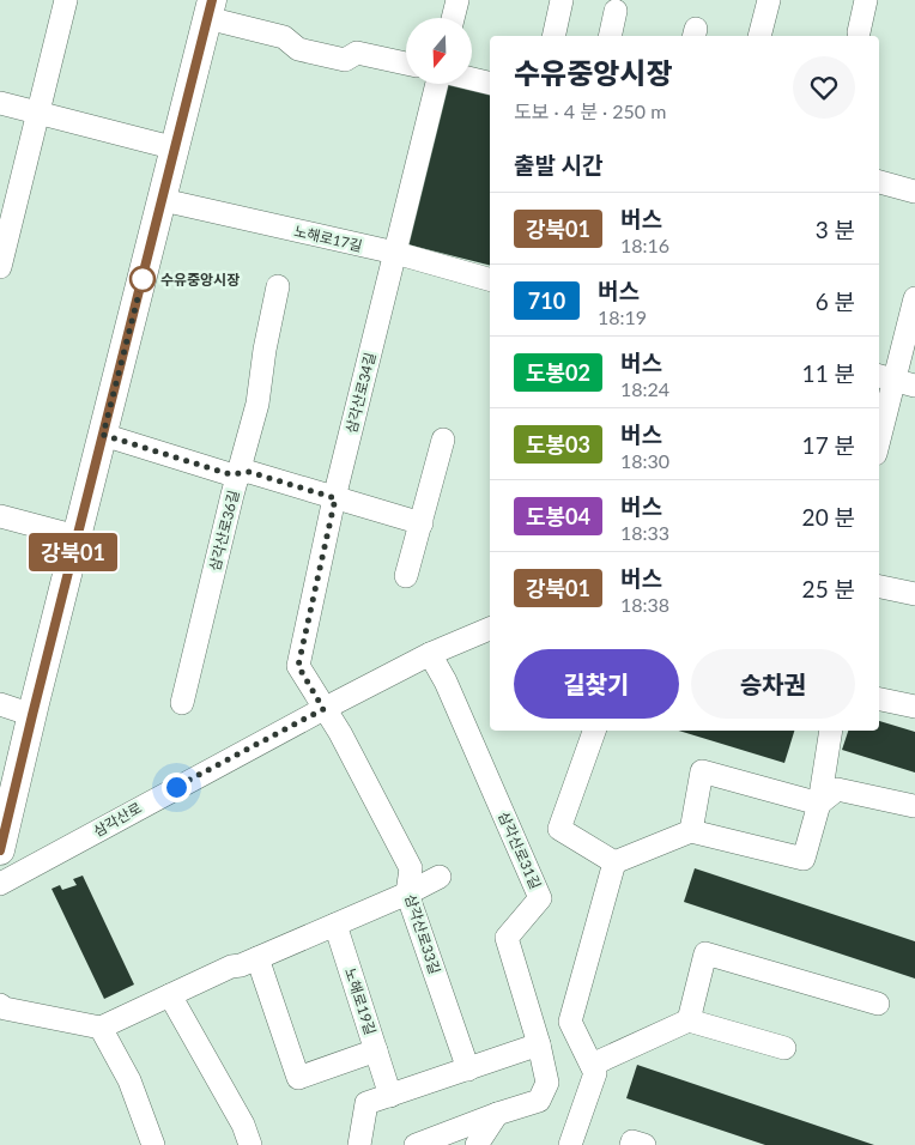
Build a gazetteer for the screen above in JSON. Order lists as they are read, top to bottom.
{
  "streets": {
    "street": [
      "노해로17길",
      "삼각산로34길",
      "삼각산로36길",
      "삼각산로",
      "삼각산로31길",
      "삼각산로33길",
      "노해로19길"
    ]
  },
  "crossings": [
    ["노해로17길", "삼각산로34길"],
    ["삼각산로34길", "삼각산로"],
    ["삼각산로34길", "삼각산로33길"],
    ["삼각산로", "삼각산로31길"],
    ["삼각산로", "삼각산로33길"]
  ],
  "places": ["수유중앙시장"],
  "lines": ["bus line 강북01"],
  "north": "bottom",
  "page": {
    "on_map": "강북01",
    "heading": [
      ["수유중앙시장", "도보 · 4 분 · 250 m"],
      "출발 시간"
    ],
    "list": [
      {
        "mark": "강북01",
        "name": "버스",
        "note": "18:16",
        "value": "3 분"
      },
      {
        "mark": "710",
        "name": "버스",
        "note": "18:19",
        "value": "6 분"
      },
      {
        "mark": "도봉02",
        "name": "버스",
        "note": "18:24",
        "value": "11 분"
      },
      {
        "mark": "도봉03",
        "name": "버스",
        "note": "18:30",
        "value": "17 분"
      },
      {
        "mark": "도봉04",
        "name": "버스",
        "note": "18:33",
        "value": "20 분"
      },
      {
        "mark": "강북01",
        "name": "버스",
        "note": "18:38",
        "value": "25 분"
      }
    ],
    "buttons": ["길찾기", "승차권"]
  }
}
